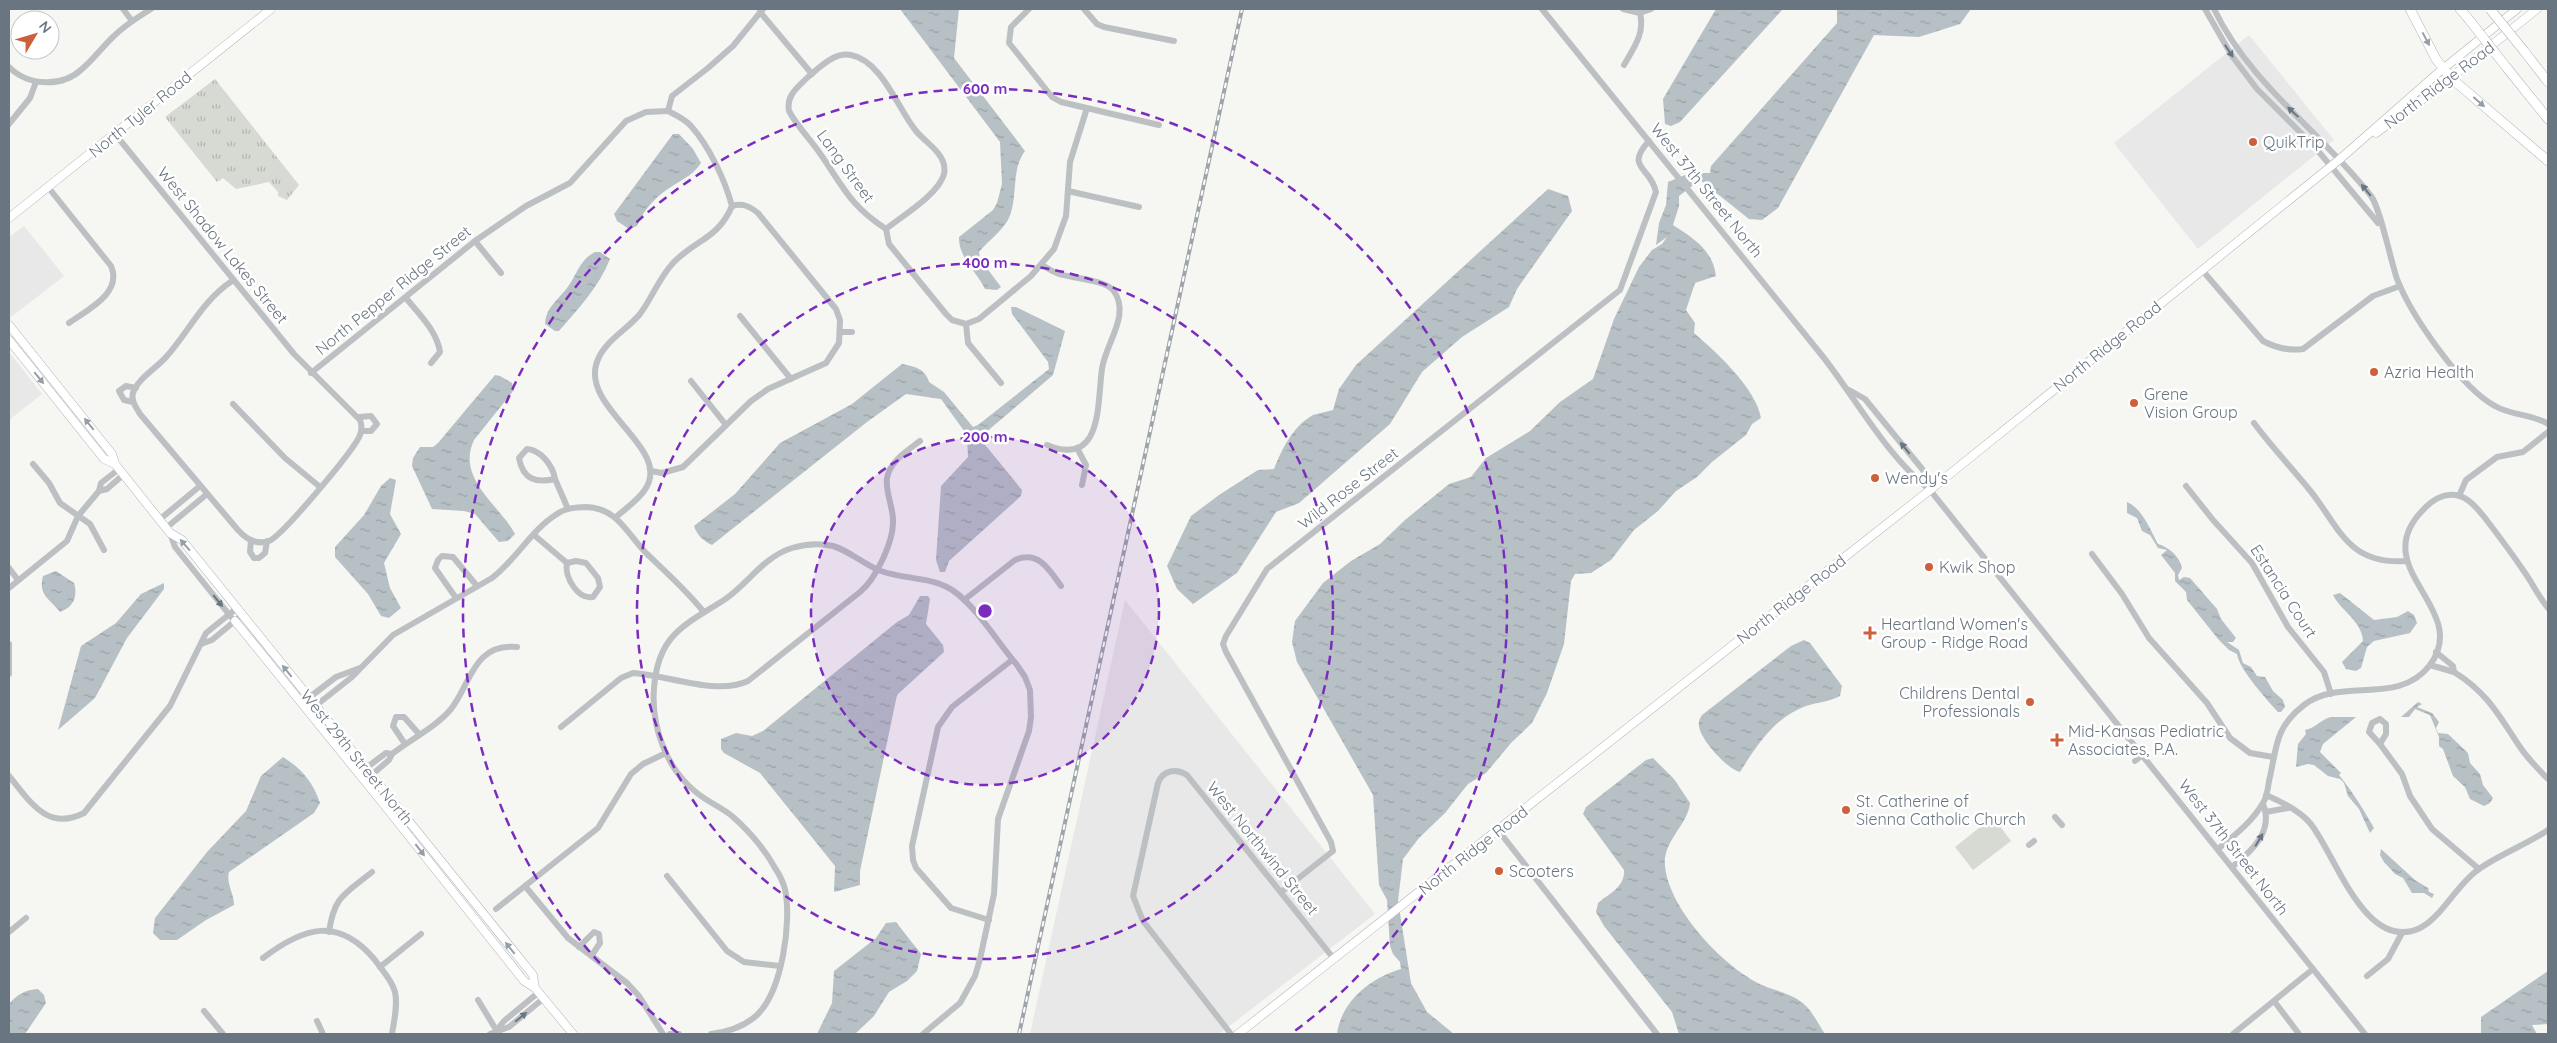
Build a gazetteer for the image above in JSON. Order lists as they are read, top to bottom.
{
  "streets": {
    "main road": ["North Ridge Road", "North Tyler Road", "West 29th Street North"],
    "street": [
      "Lang Street",
      "West 37th Street North",
      "West Shadow Lakes Street",
      "North Pepper Ridge Street",
      "Wild Rose Street",
      "Estancia Court",
      "West Northwind Street"
    ]
  },
  "crossings": [
    ["North Ridge Road", "West 37th Street North"],
    ["North Ridge Road", "West Northwind Street"],
    ["North Tyler Road", "West Shadow Lakes Street"],
    ["West 37th Street North", "Wild Rose Street"],
    ["West Shadow Lakes Street", "North Pepper Ridge Street"],
    ["Wild Rose Street", "West Northwind Street"]
  ],
  "places": {
    "other": [
      "QuikTrip",
      "Azria Health",
      "Grene Vision Group",
      "Wendy's",
      "Kwik Shop",
      "Childrens Dental Professionals",
      "St. Catherine of Sienna Catholic Church",
      "Scooters"
    ],
    "health": ["Heartland Women's Group - Ridge Road", "Mid-Kansas Pediatric Associates, P.A."]
  },
  "north": "top right",
  "rings": ["600 m", "400 m", "200 m"]
}
